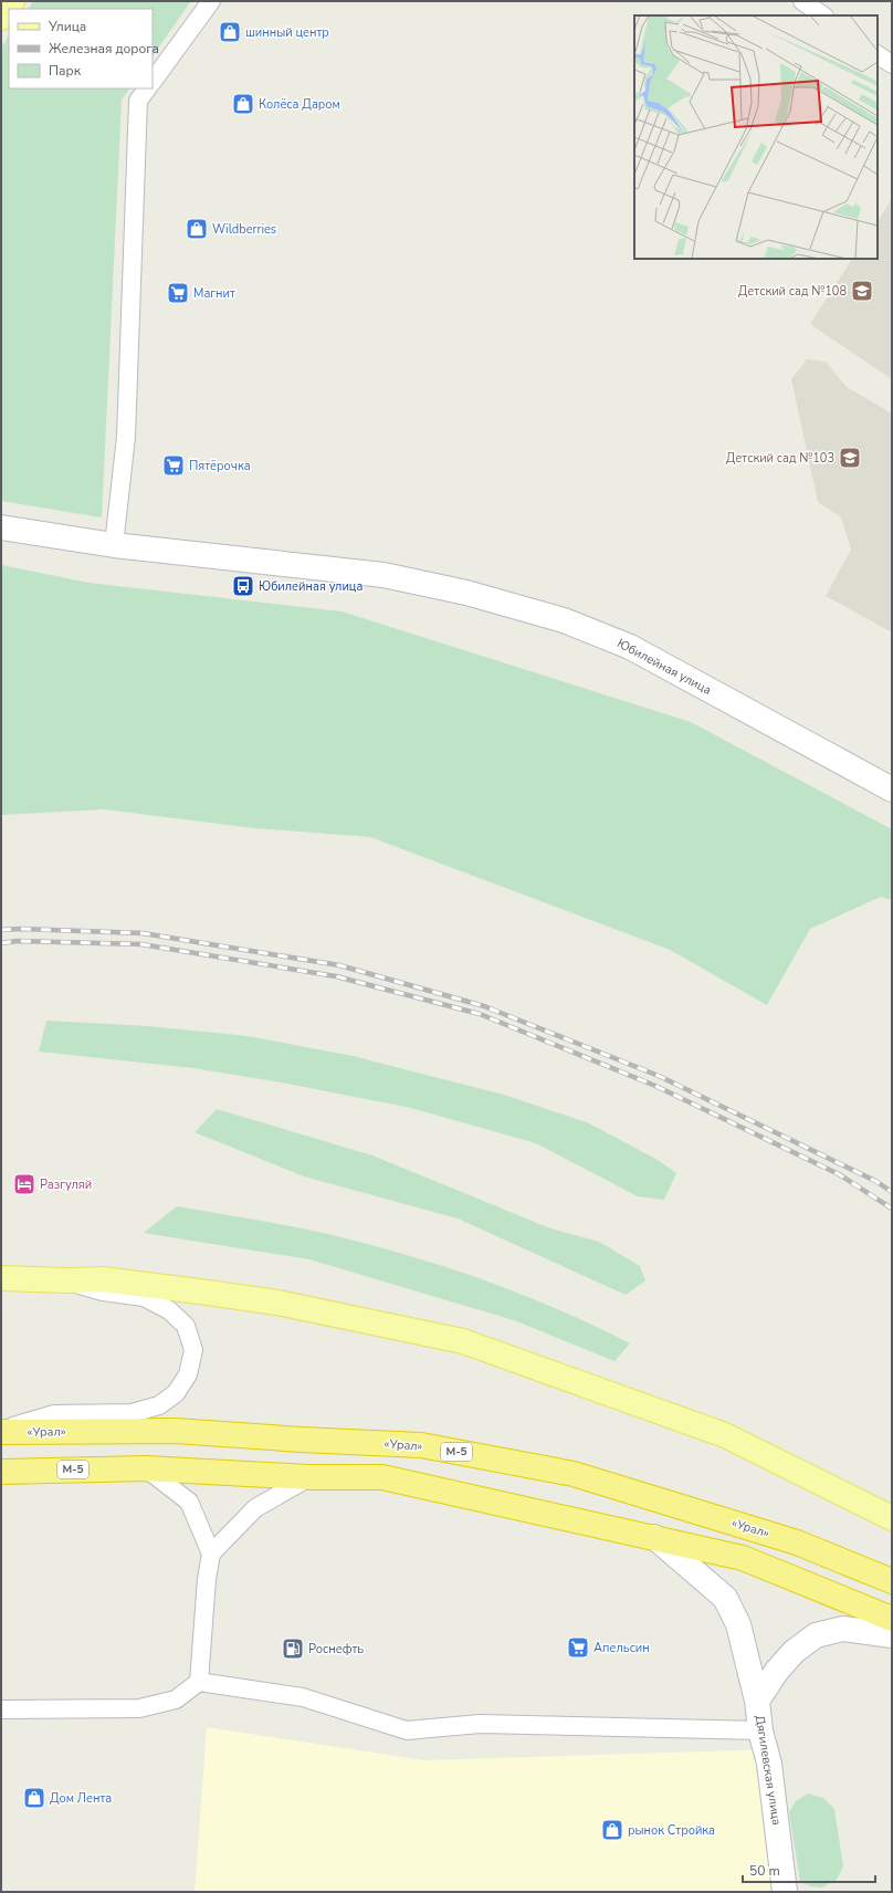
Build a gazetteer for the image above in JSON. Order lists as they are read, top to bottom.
{
  "streets": {
    "highway": ["«Урал»", "М-5"],
    "street": ["Юбилейная улица", "Дягилевская улица"]
  },
  "crossings": [
    ["М-5", "Дягилевская улица"]
  ],
  "places": {
    "shop": [
      "шинный центр",
      "Колёса Даром",
      "Wildberries",
      "Дом Лента",
      "рынок Стройка"
    ],
    "school or university": ["Детский сад №108", "Детский сад №103"],
    "supermarket": ["Магнит", "Пятёрочка", "Апельсин"],
    "bus stop": ["Юбилейная улица"],
    "hotel": ["Разгуляй"],
    "fuel station": ["Роснефть"]
  },
  "legend": ["Улица", "Железная дорога", "Парк"],
  "scale_bar": "50 m"
}
